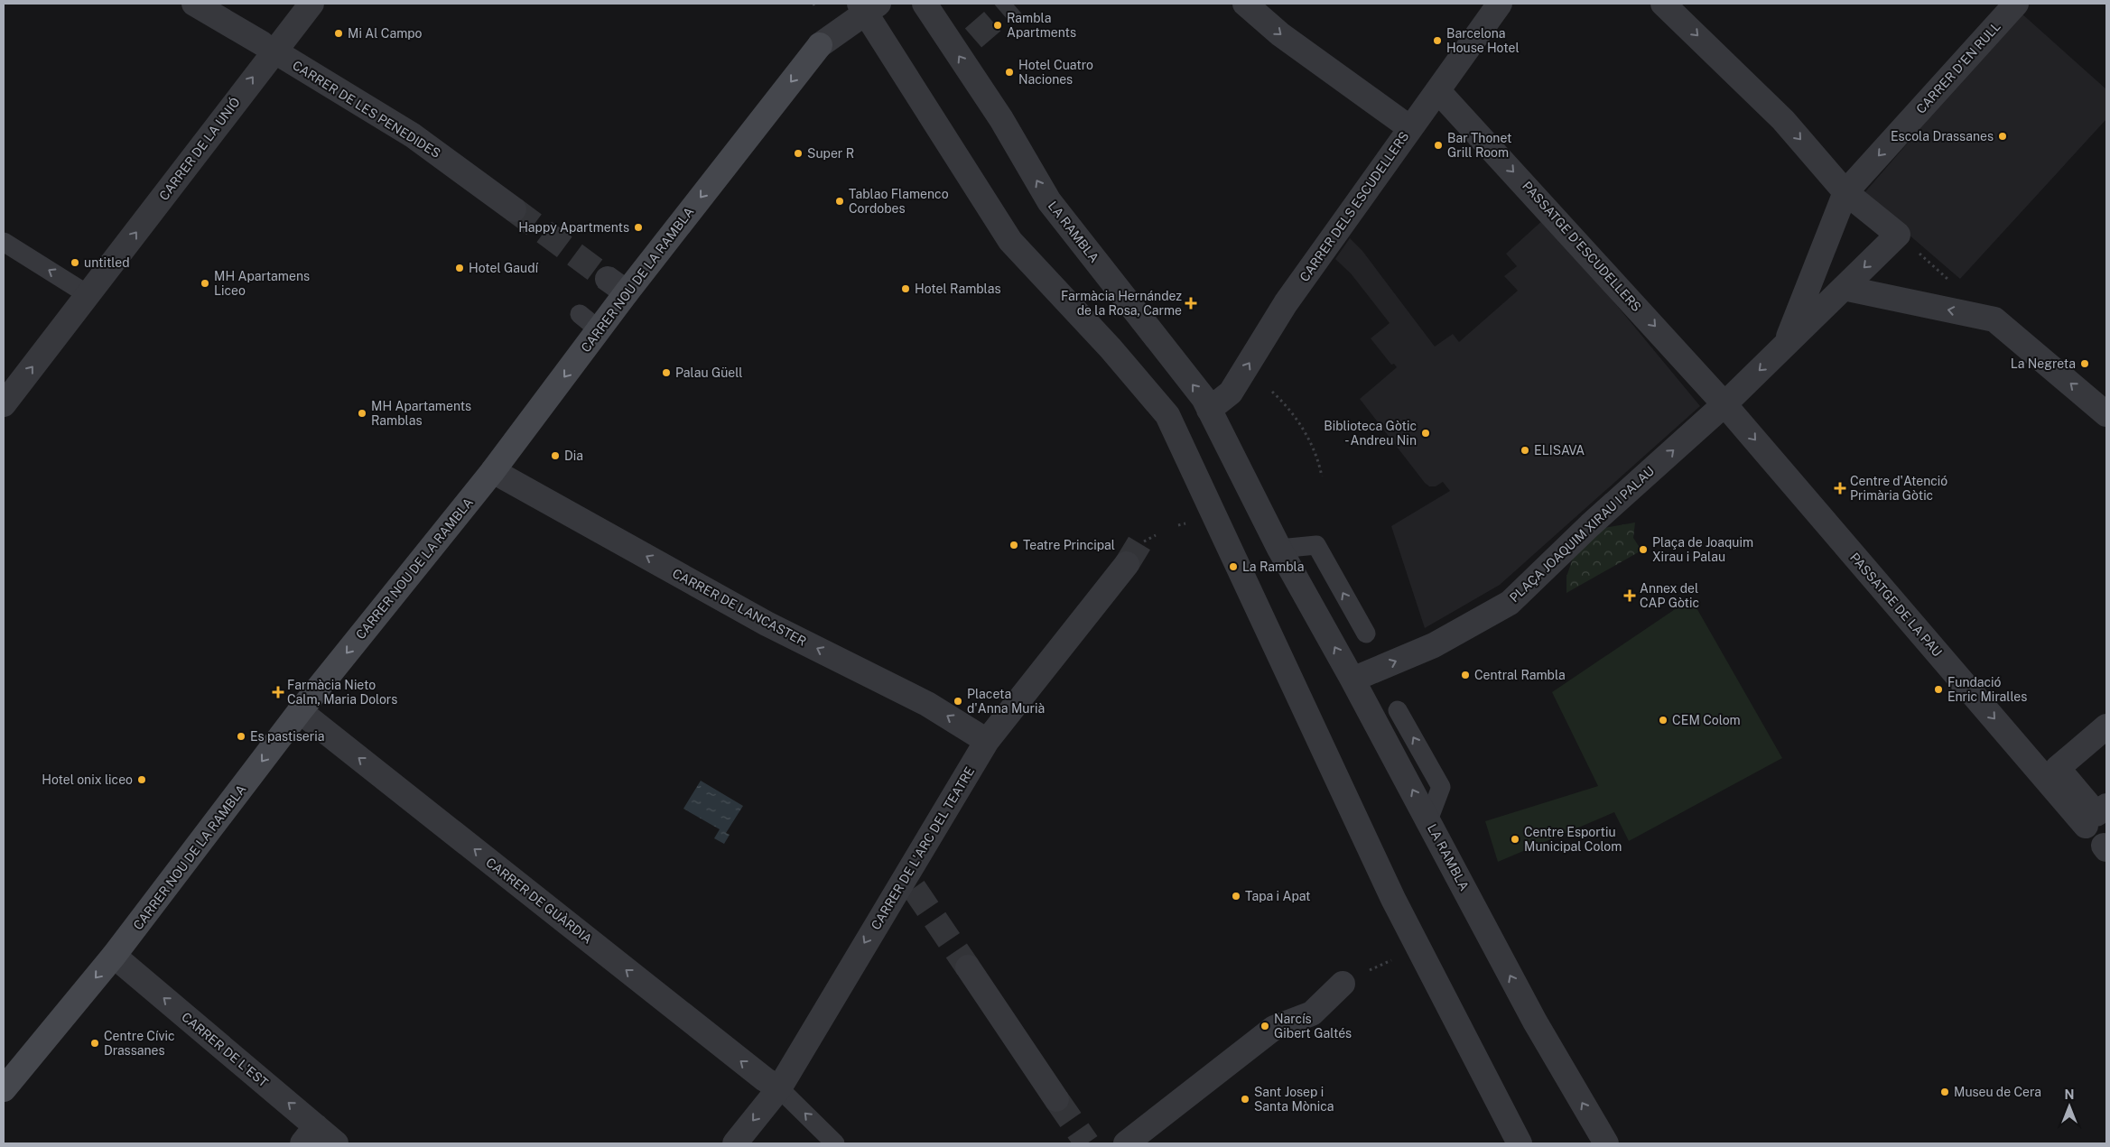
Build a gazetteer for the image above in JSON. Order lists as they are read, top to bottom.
{
  "streets": {
    "street": [
      "CARRER D'EN RULL",
      "CARRER DE LES PENEDIDES",
      "CARRER DE LA UNIÓ",
      "CARRER DELS ESCUDELLERS",
      "LA RAMBLA",
      "PASSATGE D'ESCUDELLERS",
      "CARRER NOU DE LA RAMBLA",
      "PLAÇA JOAQUIM XIRAU I PALAU",
      "PASSATGE DE LA PAU",
      "CARRER DE LANCASTER",
      "CARRER DE L'ARC DEL TEATRE",
      "CARRER DE GUÀRDIA",
      "CARRER DE L'EST"
    ]
  },
  "crossings": [
    ["CARRER D'EN RULL", "PLAÇA JOAQUIM XIRAU I PALAU"],
    ["CARRER DELS ESCUDELLERS", "LA RAMBLA"],
    ["CARRER DELS ESCUDELLERS", "PASSATGE D'ESCUDELLERS"],
    ["LA RAMBLA", "PLAÇA JOAQUIM XIRAU I PALAU"],
    ["PASSATGE D'ESCUDELLERS", "PLAÇA JOAQUIM XIRAU I PALAU"],
    ["PASSATGE D'ESCUDELLERS", "PASSATGE DE LA PAU"],
    ["CARRER NOU DE LA RAMBLA", "CARRER DE LANCASTER"],
    ["CARRER NOU DE LA RAMBLA", "CARRER DE GUÀRDIA"],
    ["CARRER NOU DE LA RAMBLA", "CARRER DE L'EST"],
    ["PLAÇA JOAQUIM XIRAU I PALAU", "PASSATGE DE LA PAU"],
    ["CARRER DE LANCASTER", "CARRER DE L'ARC DEL TEATRE"],
    ["CARRER DE L'ARC DEL TEATRE", "CARRER DE GUÀRDIA"]
  ],
  "one_way": [
    "CARRER D'EN RULL",
    "CARRER DE LA UNIÓ",
    "CARRER DELS ESCUDELLERS",
    "PASSATGE D'ESCUDELLERS",
    "CARRER NOU DE LA RAMBLA",
    "PASSATGE DE LA PAU",
    "CARRER DE LANCASTER",
    "CARRER DE L'ARC DEL TEATRE",
    "CARRER DE GUÀRDIA",
    "CARRER DE L'EST"
  ],
  "places": {
    "other": [
      "Rambla Apartments",
      "Mi Al Campo",
      "Barcelona House Hotel",
      "Hotel Cuatro Naciones",
      "Escola Drassanes",
      "Bar Thonet Grill Room",
      "Super R",
      "Tablao Flamenco Cordobes",
      "Happy Apartments",
      "untitled",
      "Hotel Gaudí",
      "MH Apartamens Liceo",
      "Hotel Ramblas",
      "La Negreta",
      "Palau Güell",
      "MH Apartaments Ramblas",
      "Biblioteca Gòtic - Andreu Nin",
      "ELISAVA",
      "Dia",
      "Teatre Principal",
      "Plaça de Joaquim Xirau i Palau",
      "La Rambla",
      "Central Rambla",
      "Fundació Enric Miralles",
      "Placeta d'Anna Murià",
      "CEM Colom",
      "Es pastiseria",
      "Hotel onix liceo",
      "Centre Esportiu Municipal Colom",
      "Tapa i Apat",
      "Narcís Gibert Galtés",
      "Centre Cívic Drassanes",
      "Museu de Cera",
      "Sant Josep i Santa Mònica"
    ],
    "health": [
      "Farmàcia Hernández de la Rosa, Carme",
      "Centre d'Atenció Primària Gòtic",
      "Annex del CAP Gòtic",
      "Farmàcia Nieto Calm, Maria Dolors"
    ]
  },
  "north": "top"
}
